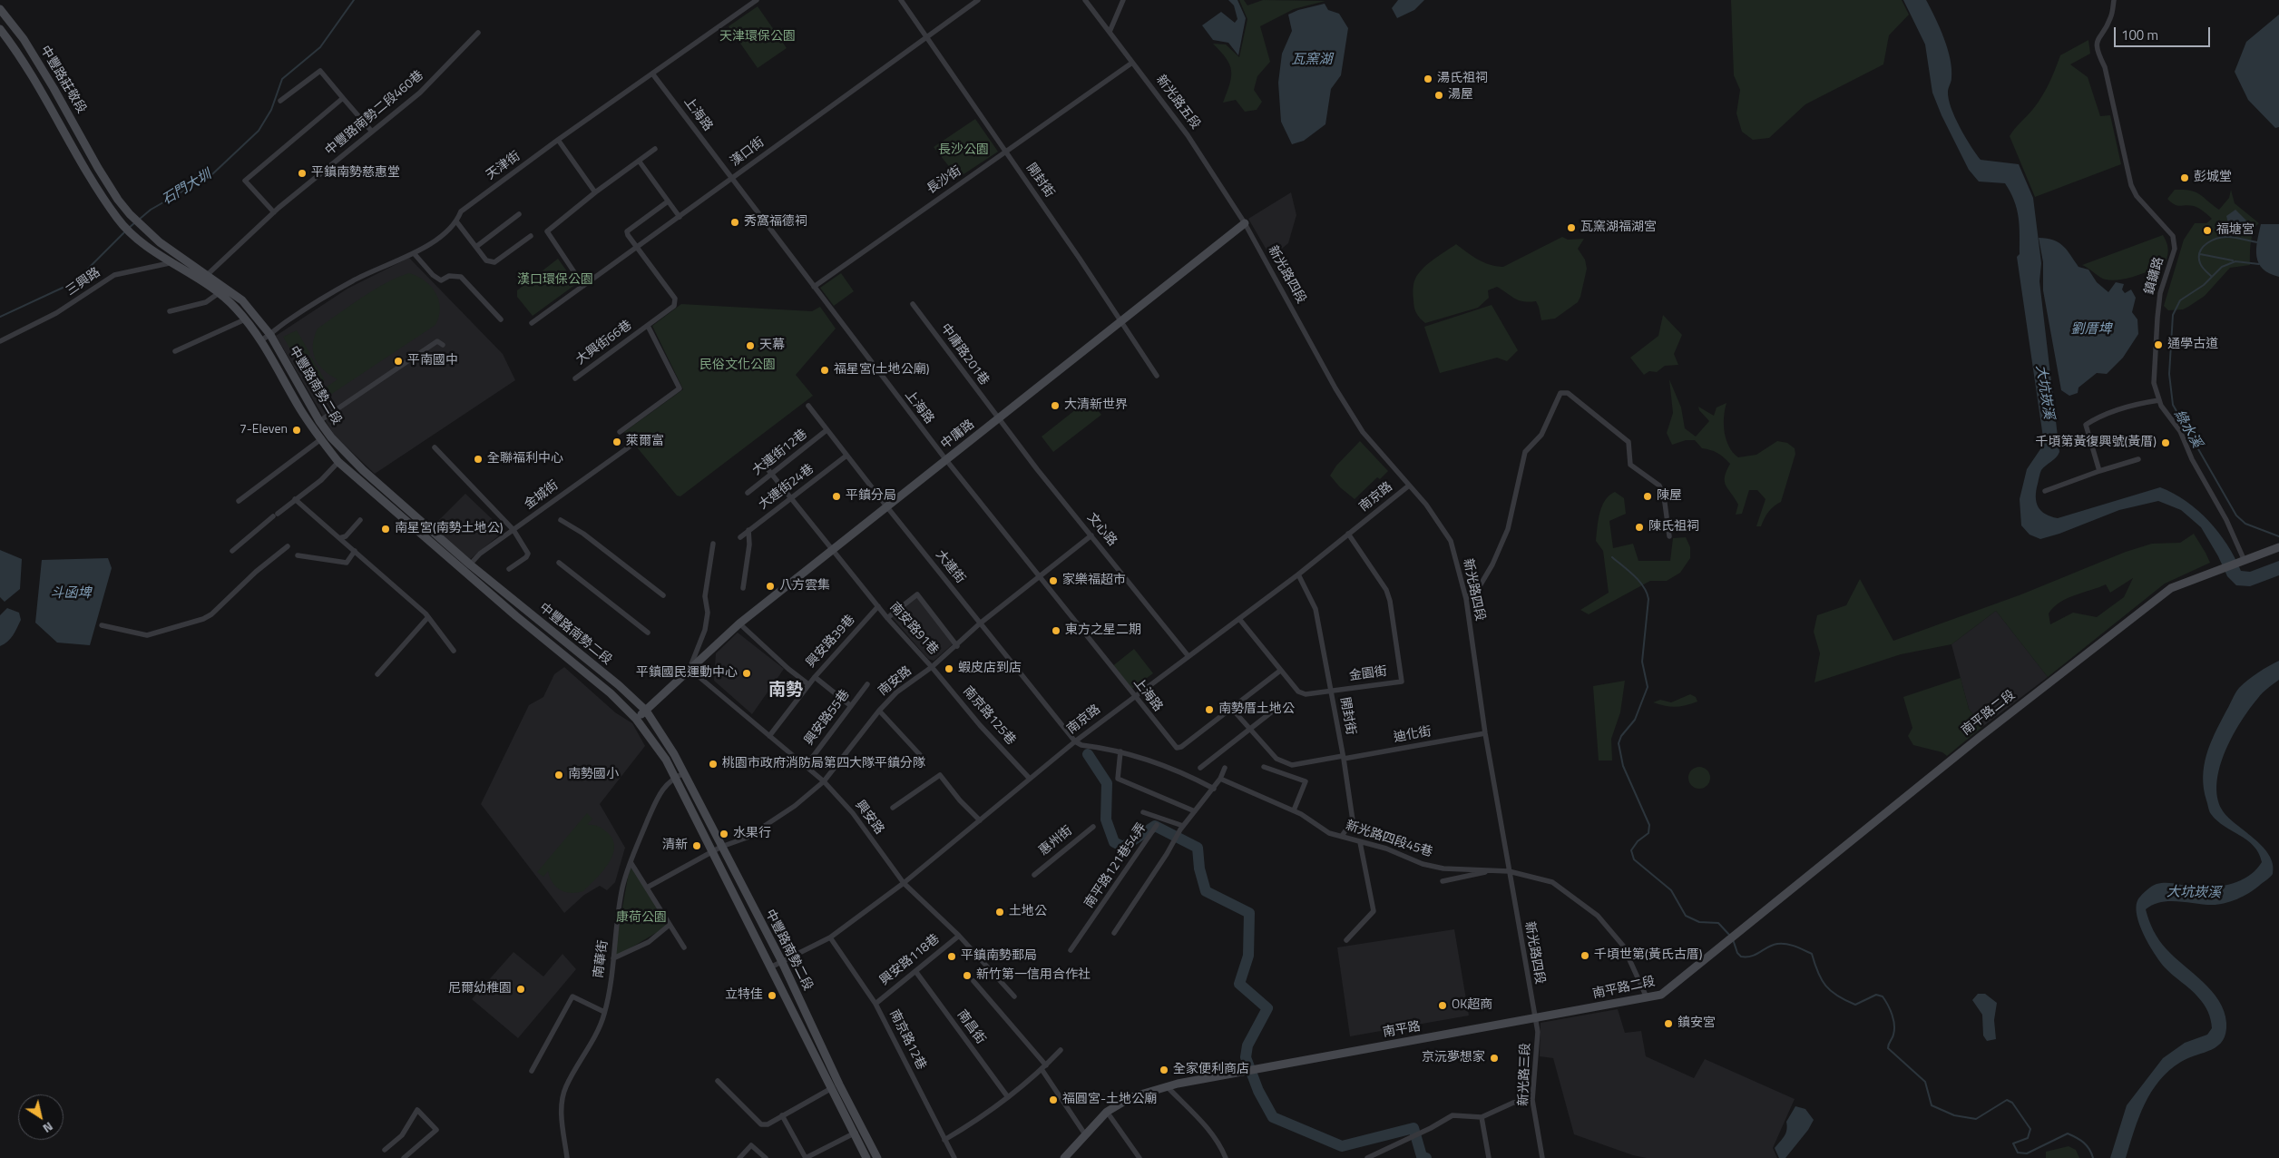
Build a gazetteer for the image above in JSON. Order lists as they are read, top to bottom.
{
  "streets": {
    "main road": [
      "中豐路莊敬段",
      "中豐路南勢二段",
      "中庸路",
      "南平路二段",
      "南平路"
    ],
    "street": [
      "新光路五段",
      "中豐路南勢二段460巷",
      "上海路",
      "漢口街",
      "天津街",
      "長沙街",
      "開封街",
      "新光路四段",
      "鎮鏞路",
      "三興路",
      "大興街66巷",
      "中庸路201巷",
      "大連街12巷",
      "大連街24巷",
      "金城街",
      "南京路",
      "文心路",
      "大連街",
      "南安路91巷",
      "興安路39巷",
      "金園街",
      "南安路",
      "南京路125巷",
      "興安路55巷",
      "迪化街",
      "興安路",
      "新光路四段45巷",
      "惠州街",
      "南平路121巷54弄",
      "南華街",
      "興安路118巷",
      "南昌街",
      "南京路12巷",
      "新光路三段"
    ]
  },
  "crossings": [
    ["中豐路莊敬段", "中豐路南勢二段"],
    ["新光路五段", "長沙街"],
    ["新光路五段", "新光路四段"],
    ["新光路五段", "中庸路"],
    ["中豐路南勢二段460巷", "中豐路南勢二段"],
    ["上海路", "漢口街"],
    ["上海路", "天津街"],
    ["上海路", "長沙街"],
    ["上海路", "中庸路"],
    ["上海路", "南京路"],
    ["上海路", "南安路"],
    ["上海路", "迪化街"],
    ["漢口街", "開封街"],
    ["漢口街", "大興街66巷"],
    ["天津街", "中豐路南勢二段"],
    ["長沙街", "開封街"],
    ["開封街", "中庸路"],
    ["開封街", "南京路"],
    ["開封街", "金園街"],
    ["開封街", "迪化街"],
    ["開封街", "新光路四段45巷"],
    ["新光路四段", "中庸路"],
    ["新光路四段", "南京路"],
    ["新光路四段", "南平路二段"],
    ["新光路四段", "迪化街"],
    ["新光路四段", "新光路四段45巷"],
    ["新光路四段", "南平路"],
    ["新光路四段", "新光路三段"],
    ["鎮鏞路", "南平路二段"],
    ["三興路", "中豐路南勢二段"],
    ["中庸路201巷", "中庸路"],
    ["中庸路201巷", "文心路"],
    ["中豐路南勢二段", "中庸路"],
    ["中豐路南勢二段", "金城街"],
    ["中豐路南勢二段", "南京路"],
    ["中豐路南勢二段", "南安路"],
    ["中豐路南勢二段", "南華街"],
    ["中庸路", "文心路"],
    ["中庸路", "大連街"],
    ["中庸路", "南安路91巷"],
    ["中庸路", "興安路"],
    ["大連街12巷", "大連街"],
    ["大連街12巷", "南安路91巷"],
    ["大連街24巷", "大連街"],
    ["大連街24巷", "南安路91巷"],
    ["南京路", "文心路"],
    ["南京路", "大連街"],
    ["南京路", "金園街"],
    ["南京路", "南京路125巷"],
    ["南京路", "興安路"],
    ["南京路", "南京路12巷"],
    ["文心路", "南安路"],
    ["大連街", "南安路"],
    ["南安路91巷", "興安路39巷"],
    ["南安路91巷", "南安路"],
    ["南安路91巷", "南京路125巷"],
    ["興安路39巷", "興安路"],
    ["南安路", "南京路125巷"],
    ["南安路", "興安路"],
    ["南平路二段", "新光路四段45巷"],
    ["南平路二段", "南平路"],
    ["南平路二段", "新光路三段"],
    ["興安路55巷", "興安路"],
    ["興安路", "興安路118巷"],
    ["興安路118巷", "南昌街"],
    ["興安路118巷", "南京路12巷"],
    ["南平路", "新光路三段"]
  ],
  "districts": ["南勢"],
  "water": [
    "瓦窯湖",
    "石門大圳",
    "劉厝埤",
    "大坑崁溪",
    "綠水溪",
    "斗函埤"
  ],
  "parks": [
    "天津環保公園",
    "長沙公園",
    "漢口環保公園",
    "民俗文化公園",
    "康荷公園"
  ],
  "places": [
    "湯氏祖祠",
    "湯屋",
    "平鎮南勢慈惠堂",
    "彭城堂",
    "秀窩福德祠",
    "瓦窯湖福湖宮",
    "福塘宮",
    "通學古道",
    "天幕",
    "平南國中",
    "福星宮(土地公廟)",
    "大清新世界",
    "7-Eleven",
    "萊爾富",
    "千頃第黃復興號(黃厝)",
    "全聯福利中心",
    "平鎮分局",
    "陳屋",
    "陳氏祖祠",
    "南星宮(南勢土地公)",
    "家樂福超市",
    "八方雲集",
    "東方之星二期",
    "蝦皮店到店",
    "平鎮國民運動中心",
    "南勢厝土地公",
    "桃園市政府消防局第四大隊平鎮分隊",
    "南勢國小",
    "水果行",
    "清新",
    "土地公",
    "千頃世第(黃氏古厝)",
    "平鎮南勢郵局",
    "新竹第一信用合作社",
    "尼爾幼稚園",
    "立特佳",
    "OK超商",
    "鎮安宮",
    "京沅夢想家",
    "全家便利商店",
    "福圓宮-土地公廟"
  ],
  "scale_bar": "100 m",
  "north": "bottom right"
}
